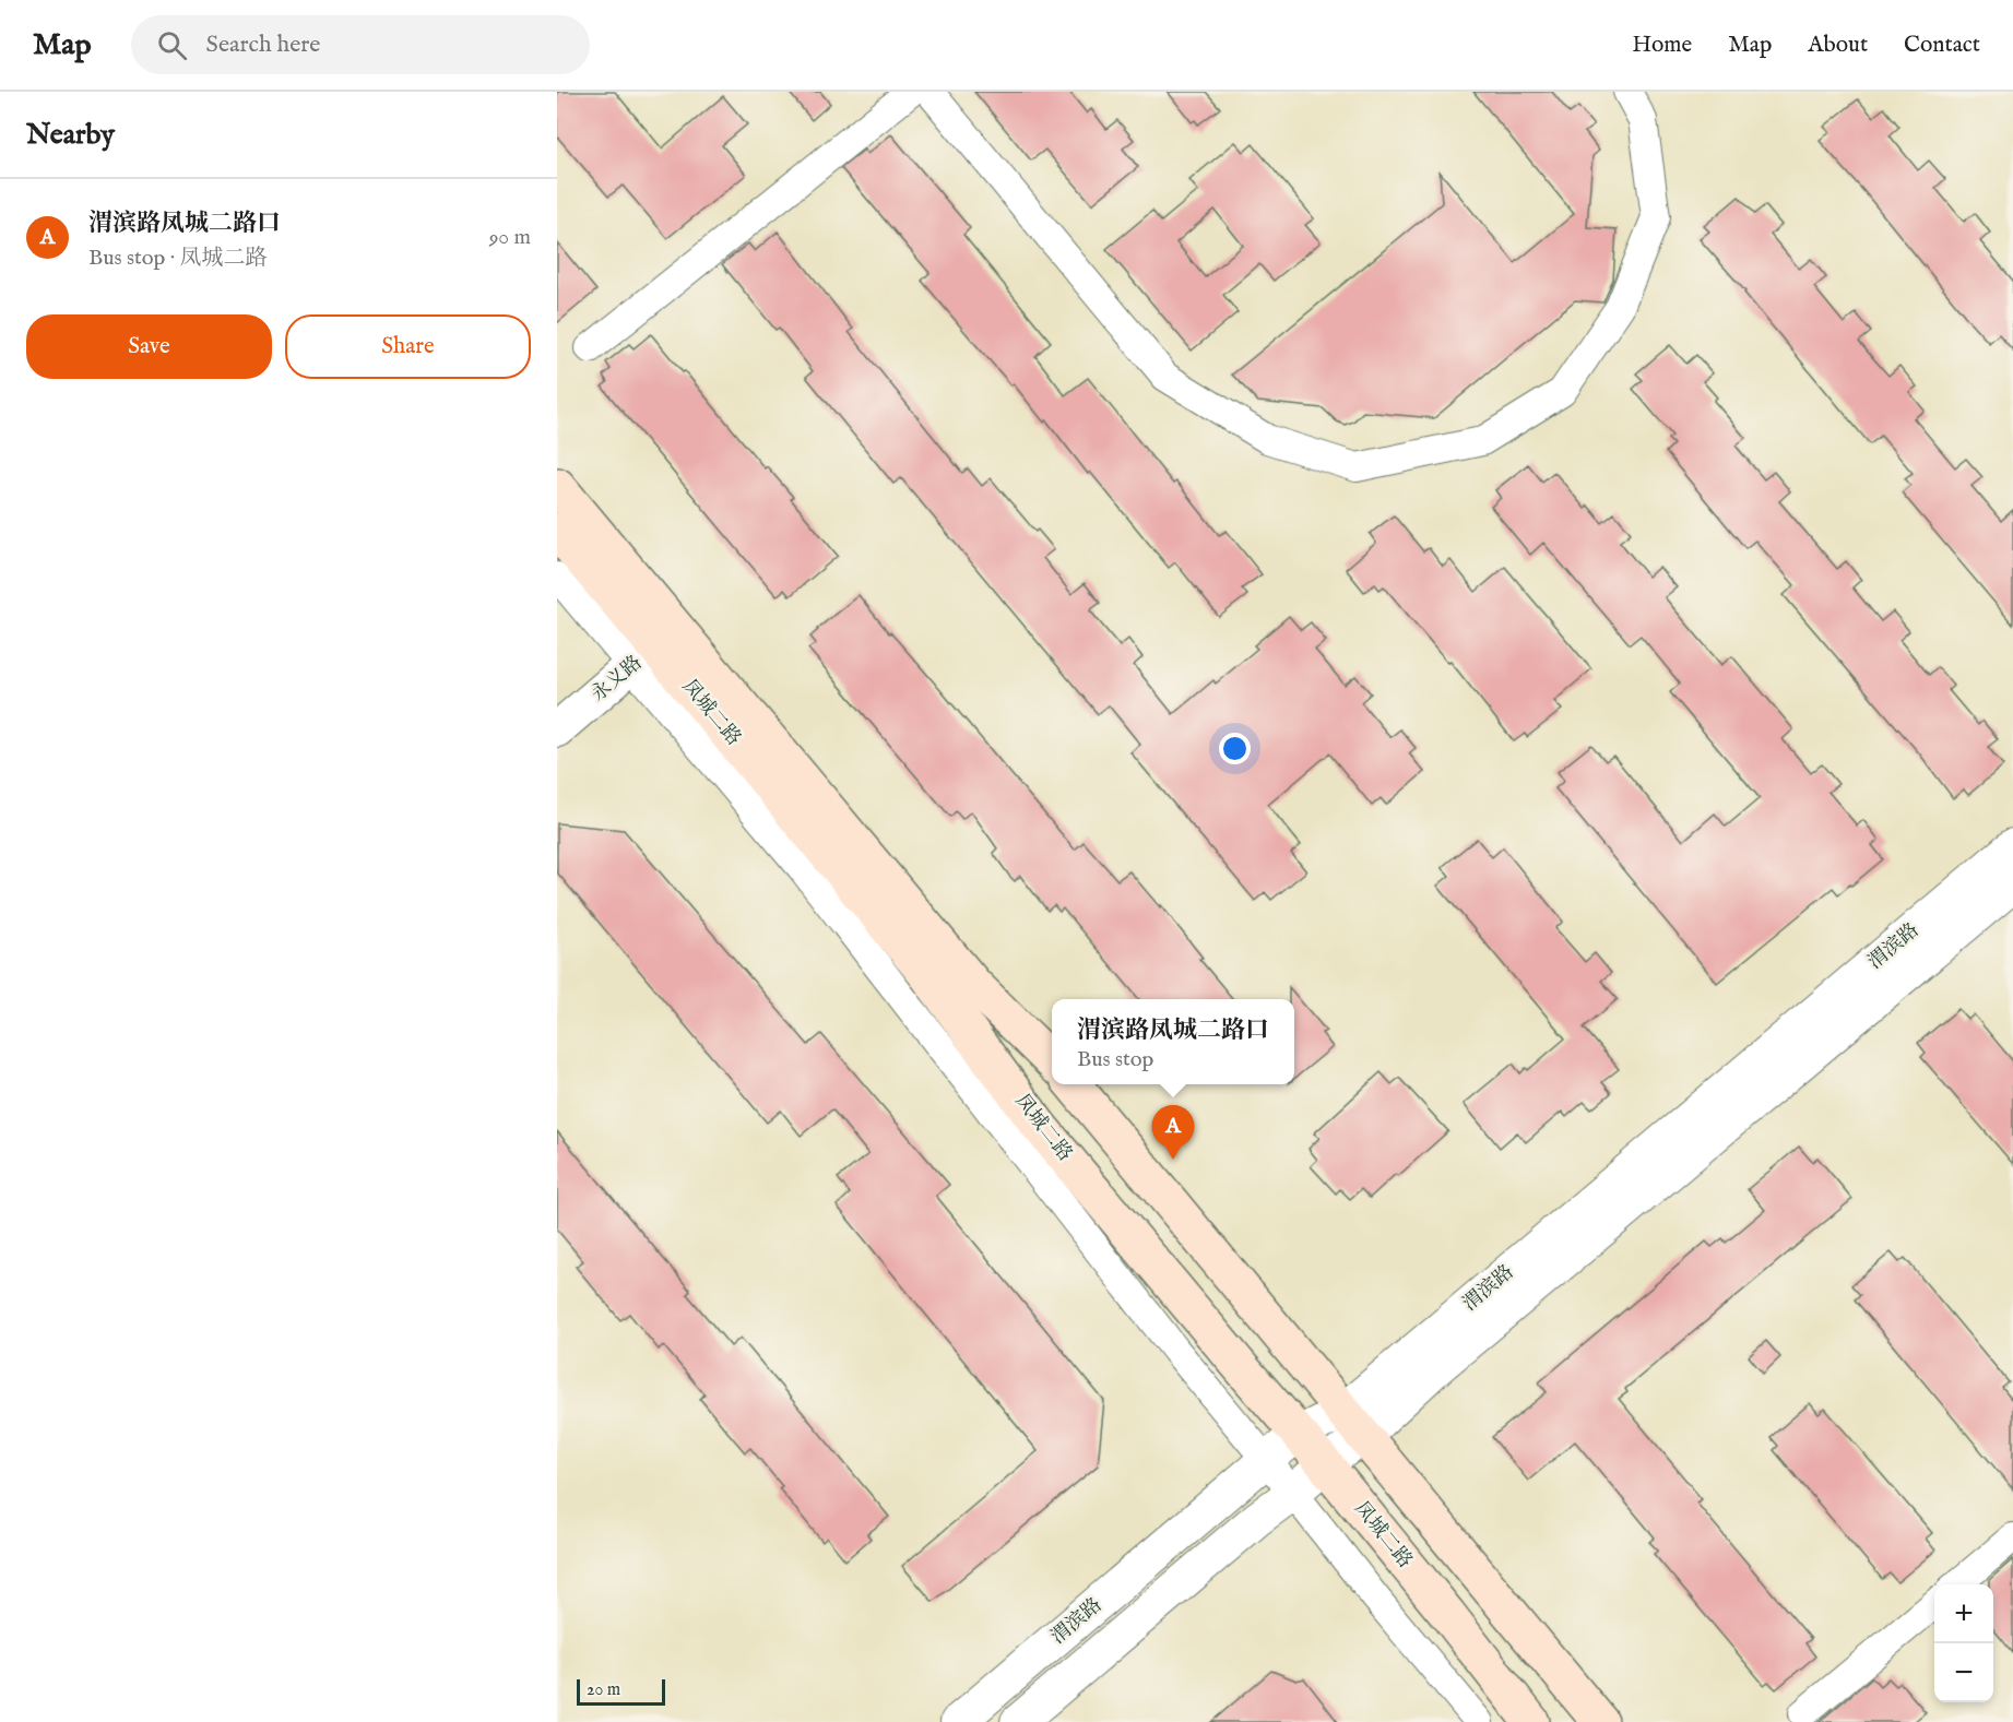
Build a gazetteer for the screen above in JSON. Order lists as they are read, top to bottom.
{
  "streets": {
    "main road": ["凤城二路"],
    "street": ["永义路", "渭滨路"]
  },
  "crossings": [
    ["永义路", "凤城二路"],
    ["凤城二路", "渭滨路"]
  ],
  "scale_bar": "20 m",
  "page": {
    "header": "Map",
    "search": "Search here",
    "nav": [
      "Home",
      "Map",
      "About",
      "Contact"
    ],
    "heading": "Nearby",
    "list": [
      {
        "mark": "A",
        "name": "渭滨路凤城二路口",
        "note": "Bus stop · 凤城二路",
        "value": "90 m"
      }
    ],
    "buttons": ["Save", "Share"],
    "popup": ["渭滨路凤城二路口", "Bus stop"],
    "pins": "A",
    "map_buttons": ["+", "−"],
    "scale": "20 m"
  }
}
